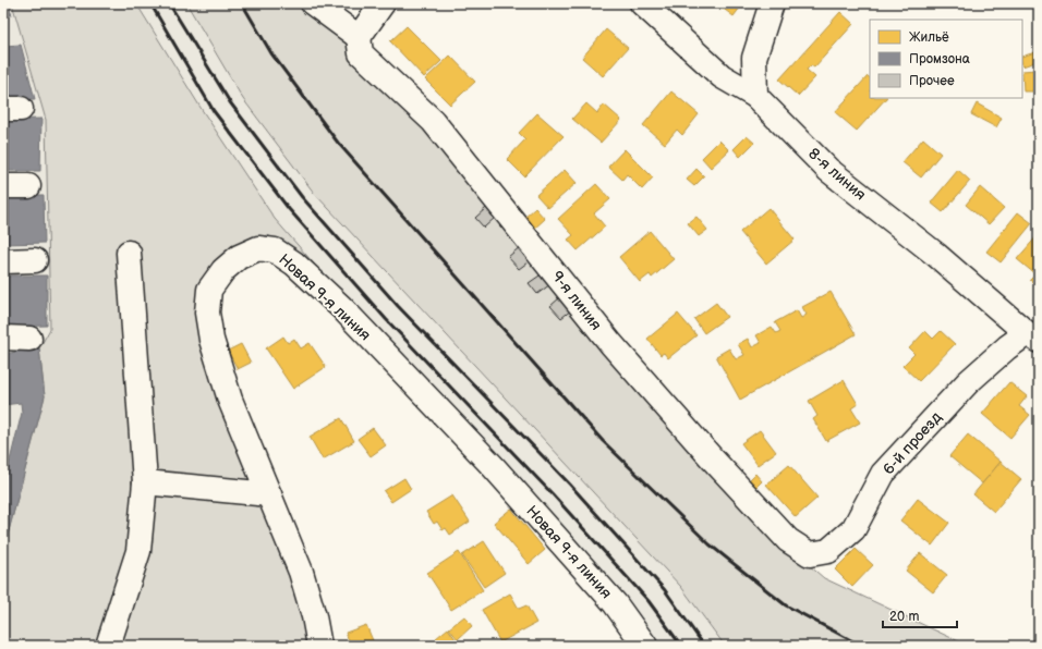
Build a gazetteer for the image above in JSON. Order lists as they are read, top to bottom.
{
  "streets": {
    "street": [
      "8-я линия",
      "Новая 9-я линия",
      "9-я линия",
      "6-й проезд"
    ]
  },
  "crossings": [
    ["8-я линия", "6-й проезд"],
    ["9-я линия", "6-й проезд"]
  ],
  "legend": ["Жильё", "Промзона", "Прочее"],
  "scale_bar": "20 m"
}
